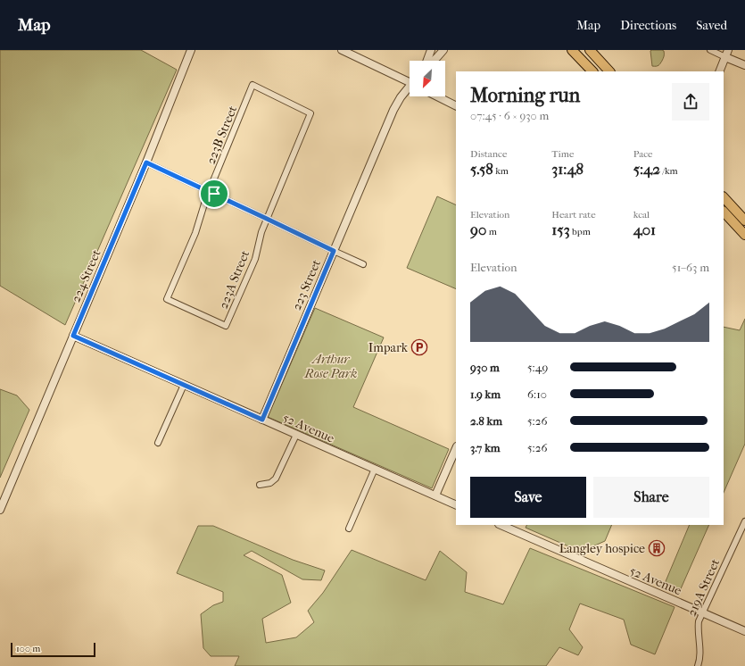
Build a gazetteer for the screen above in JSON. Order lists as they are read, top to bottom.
{
  "streets": {
    "street": [
      "223B Street",
      "224 Street",
      "223A Street",
      "223 Street",
      "52 Avenue",
      "219A Street"
    ]
  },
  "crossings": [
    ["223B Street", "223A Street"],
    ["224 Street", "52 Avenue"],
    ["223 Street", "52 Avenue"],
    ["52 Avenue", "219A Street"]
  ],
  "parks": ["Arthur Rose Park"],
  "places": {
    "parking": ["Impark"],
    "building": ["Langley hospice"]
  },
  "scale_bar": "100 m",
  "north": "bottom left",
  "page": {
    "header": "Map",
    "nav": ["Map", "Directions", "Saved"],
    "heading": ["Morning run", "07:45 · 6 × 930 m"],
    "stats": [
      ["Distance", "5.58 km"],
      ["Time", "31:48"],
      ["Pace", "5:42 /km"],
      ["Elevation", "90 m"],
      ["Heart rate", "153 bpm"],
      ["kcal", "401"]
    ],
    "chart": ["Elevation", "51–63 m"],
    "list": [
      {
        "name": "930 m",
        "note": "5:49"
      },
      {
        "name": "1.9 km",
        "note": "6:10"
      },
      {
        "name": "2.8 km",
        "note": "5:26"
      },
      {
        "name": "3.7 km",
        "note": "5:26"
      }
    ],
    "buttons": ["Save", "Share"],
    "scale": "100 m"
  }
}
